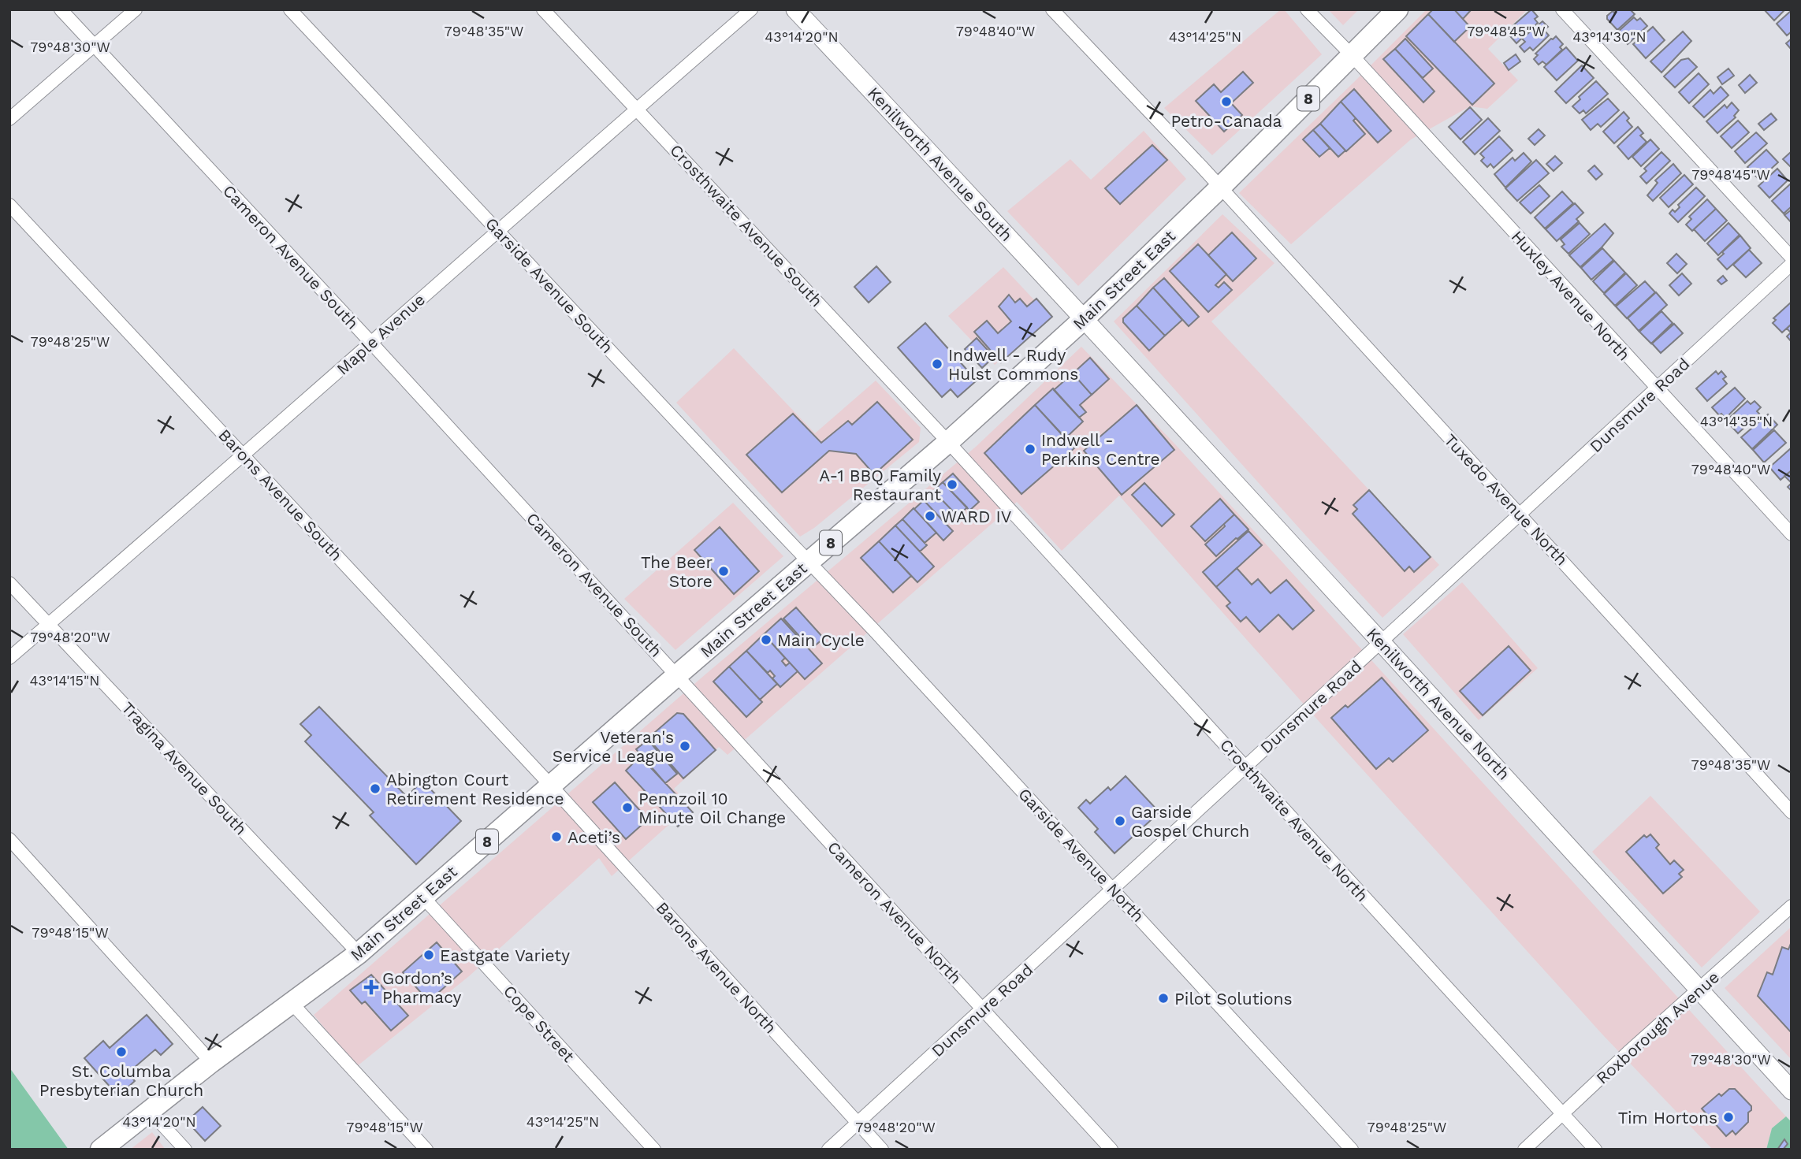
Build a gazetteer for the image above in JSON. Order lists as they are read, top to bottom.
{
  "streets": {
    "main road": [
      "8",
      "Kenilworth Avenue South",
      "Main Street East",
      "Kenilworth Avenue North"
    ],
    "street": [
      "Crosthwaite Avenue South",
      "Cameron Avenue South",
      "Garside Avenue South",
      "Huxley Avenue North",
      "Maple Avenue",
      "Dunsmure Road",
      "Barons Avenue South",
      "Tuxedo Avenue North",
      "Tragina Avenue South",
      "Crosthwaite Avenue North",
      "Garside Avenue North",
      "Cameron Avenue North",
      "Barons Avenue North",
      "Cope Street",
      "Roxborough Avenue"
    ]
  },
  "crossings": [
    ["Kenilworth Avenue South", "Main Street East"],
    ["Kenilworth Avenue South", "Kenilworth Avenue North"],
    ["Crosthwaite Avenue South", "Main Street East"],
    ["Crosthwaite Avenue South", "Maple Avenue"],
    ["Crosthwaite Avenue South", "Crosthwaite Avenue North"],
    ["Cameron Avenue South", "Main Street East"],
    ["Cameron Avenue South", "Maple Avenue"],
    ["Cameron Avenue South", "Cameron Avenue North"],
    ["Main Street East", "Garside Avenue South"],
    ["Main Street East", "Huxley Avenue North"],
    ["Main Street East", "Barons Avenue South"],
    ["Main Street East", "Tuxedo Avenue North"],
    ["Main Street East", "Kenilworth Avenue North"],
    ["Main Street East", "Tragina Avenue South"],
    ["Main Street East", "Crosthwaite Avenue North"],
    ["Main Street East", "Garside Avenue North"],
    ["Main Street East", "Cameron Avenue North"],
    ["Main Street East", "Barons Avenue North"],
    ["Main Street East", "Cope Street"],
    ["Garside Avenue South", "Maple Avenue"],
    ["Garside Avenue South", "Garside Avenue North"],
    ["Huxley Avenue North", "Dunsmure Road"],
    ["Maple Avenue", "Barons Avenue South"],
    ["Maple Avenue", "Tragina Avenue South"],
    ["Dunsmure Road", "Tuxedo Avenue North"],
    ["Dunsmure Road", "Kenilworth Avenue North"],
    ["Dunsmure Road", "Crosthwaite Avenue North"],
    ["Dunsmure Road", "Garside Avenue North"],
    ["Dunsmure Road", "Cameron Avenue North"],
    ["Dunsmure Road", "Barons Avenue North"],
    ["Barons Avenue South", "Barons Avenue North"],
    ["Kenilworth Avenue North", "Roxborough Avenue"],
    ["Crosthwaite Avenue North", "Roxborough Avenue"]
  ],
  "places": {
    "other": [
      "Petro-Canada",
      "Indwell - Rudy Hulst Commons",
      "Indwell - Perkins Centre",
      "A-1 BBQ Family Restaurant",
      "WARD IV",
      "The Beer Store",
      "Main Cycle",
      "Veteran's Service League",
      "Abington Court Retirement Residence",
      "Pennzoil 10 Minute Oil Change",
      "Garside Gospel Church",
      "Aceti’s",
      "Eastgate Variety",
      "Pilot Solutions",
      "St. Columba Presbyterian Church",
      "Tim Hortons"
    ],
    "health": ["Gordon’s Pharmacy"]
  },
  "coordinates": [
    "79°48'40\"W",
    "79°48'45\"W",
    "79°48'35\"W",
    "43°14'20\"N",
    "43°14'25\"N",
    "43°14'30\"N",
    "79°48'30\"W",
    "79°48'25\"W",
    "43°14'35\"N",
    "79°48'20\"W",
    "43°14'15\"N",
    "79°48'15\"W"
  ]
}
